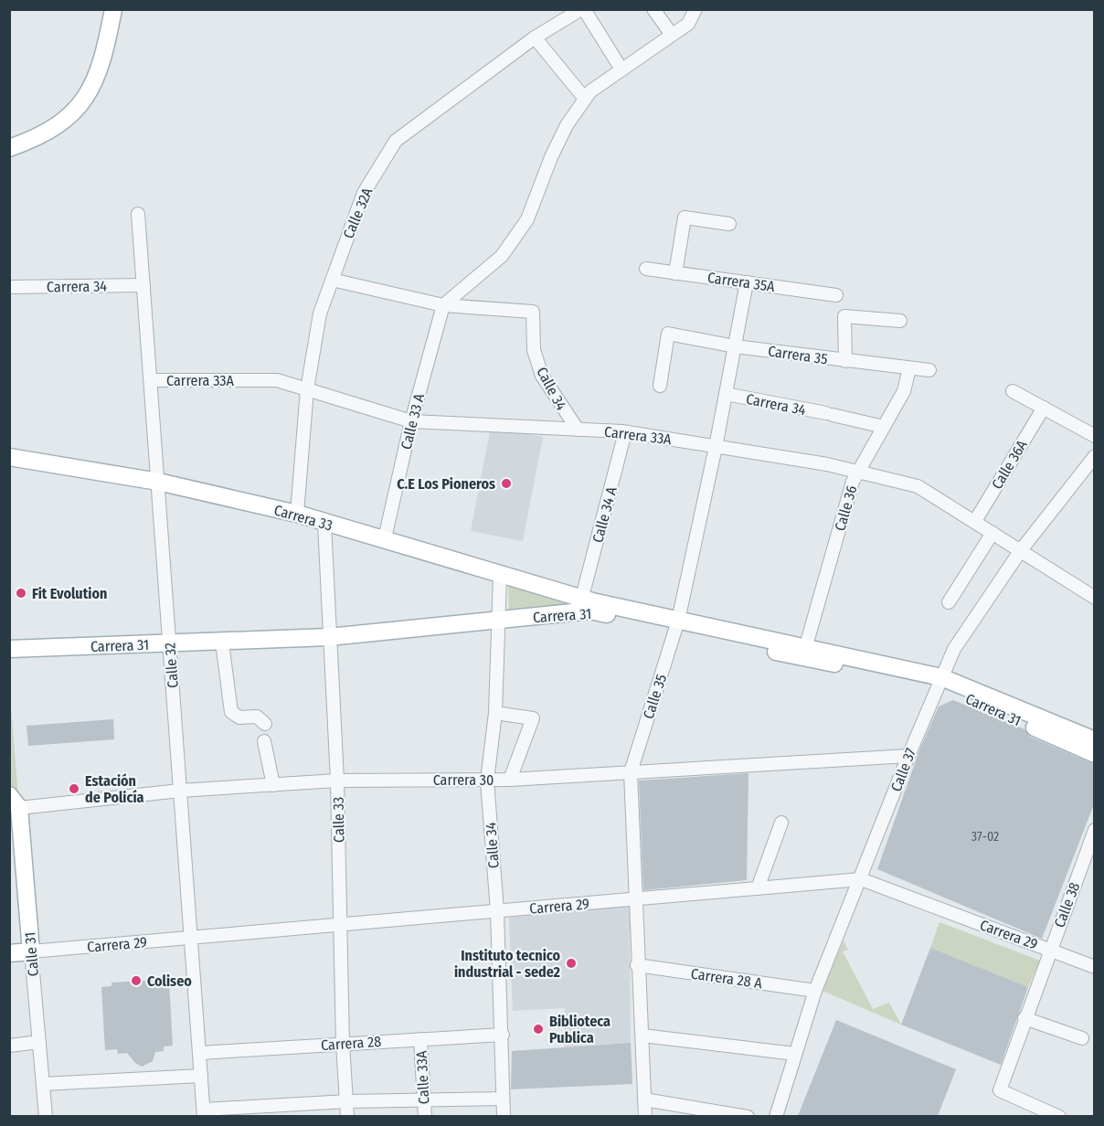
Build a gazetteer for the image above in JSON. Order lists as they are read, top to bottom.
{
  "streets": {
    "main road": [
      "Carrera 33",
      "Carrera 31",
      "Carrera 29",
      "Calle 31"
    ],
    "street": [
      "Calle 32A",
      "Carrera 35A",
      "Carrera 34",
      "Carrera 35",
      "Carrera 33A",
      "Calle 34",
      "Calle 33 A",
      "Calle 36A",
      "Calle 36",
      "Calle 34 A",
      "Calle 32",
      "Calle 35",
      "Calle 37",
      "Carrera 30",
      "Calle 33",
      "Calle 38",
      "Carrera 28 A",
      "Carrera 28",
      "Calle 33A"
    ]
  },
  "crossings": [
    ["Calle 32A", "Carrera 33A"],
    ["Calle 32A", "Carrera 33"],
    ["Carrera 35A", "Calle 35"],
    ["Carrera 34", "Calle 36"],
    ["Carrera 34", "Calle 32"],
    ["Carrera 34", "Calle 35"],
    ["Carrera 35", "Calle 36"],
    ["Carrera 35", "Calle 35"],
    ["Carrera 33A", "Calle 34"],
    ["Carrera 33A", "Calle 33 A"],
    ["Carrera 33A", "Calle 36A"],
    ["Carrera 33A", "Calle 36"],
    ["Carrera 33A", "Calle 34 A"],
    ["Carrera 33A", "Calle 32"],
    ["Carrera 33A", "Calle 35"],
    ["Carrera 33A", "Calle 37"],
    ["Calle 34", "Calle 33 A"],
    ["Calle 34", "Carrera 33"],
    ["Calle 34", "Carrera 31"],
    ["Calle 34", "Carrera 30"],
    ["Calle 34", "Carrera 29"],
    ["Calle 34", "Carrera 28"],
    ["Calle 33 A", "Carrera 33"],
    ["Calle 36", "Carrera 31"],
    ["Calle 34 A", "Carrera 33"],
    ["Calle 34 A", "Carrera 31"],
    ["Carrera 33", "Carrera 31"],
    ["Carrera 33", "Calle 32"],
    ["Carrera 33", "Calle 33"],
    ["Carrera 31", "Calle 32"],
    ["Carrera 31", "Calle 35"],
    ["Carrera 31", "Calle 37"],
    ["Carrera 31", "Calle 33"],
    ["Calle 32", "Carrera 30"],
    ["Calle 32", "Carrera 29"],
    ["Calle 32", "Carrera 28"],
    ["Calle 35", "Carrera 30"],
    ["Calle 35", "Carrera 29"],
    ["Calle 35", "Carrera 28 A"],
    ["Calle 37", "Carrera 30"],
    ["Calle 37", "Carrera 29"],
    ["Calle 37", "Carrera 28 A"],
    ["Carrera 30", "Calle 33"],
    ["Carrera 30", "Calle 31"],
    ["Calle 33", "Carrera 29"],
    ["Calle 33", "Carrera 28"],
    ["Calle 38", "Carrera 29"],
    ["Carrera 29", "Calle 31"],
    ["Carrera 28", "Calle 33A"]
  ],
  "places": [
    "C.E Los Pioneros",
    "Fit Evolution",
    "Estación de Policía",
    "Instituto tecnico industrial - sede2",
    "Coliseo",
    "Biblioteca Publica"
  ],
  "house_numbers": ["37-02"]
}
